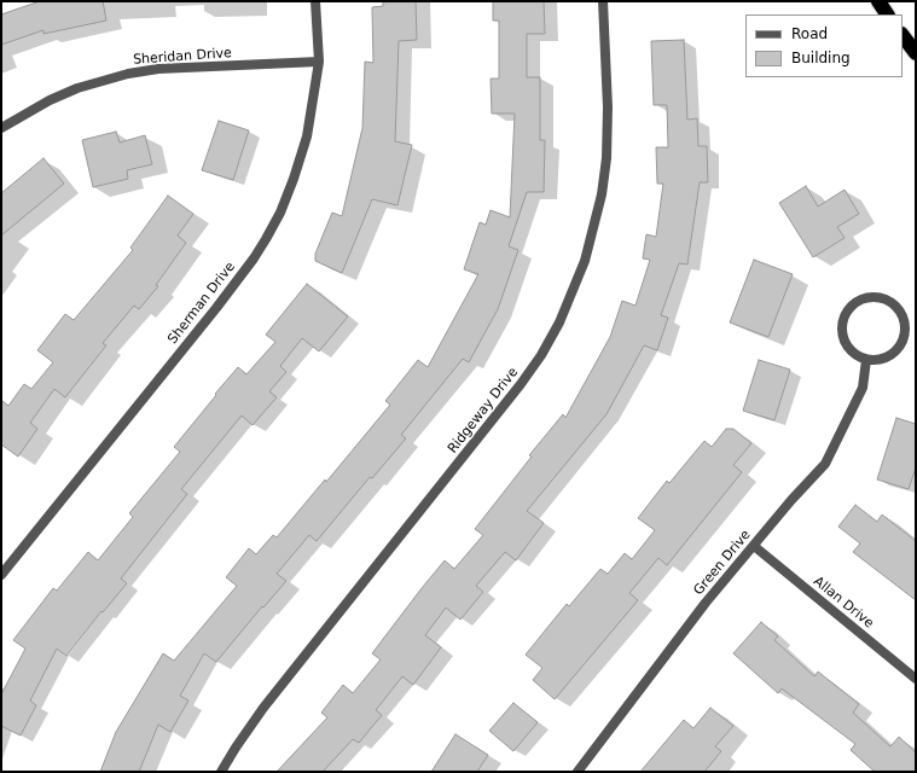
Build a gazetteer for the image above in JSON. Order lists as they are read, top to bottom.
{
  "streets": {
    "street": [
      "Sheridan Drive",
      "Sherman Drive",
      "Ridgeway Drive",
      "Green Drive",
      "Allan Drive"
    ]
  },
  "crossings": [
    ["Sheridan Drive", "Sherman Drive"],
    ["Green Drive", "Allan Drive"]
  ],
  "legend": ["Road", "Building"]
}
